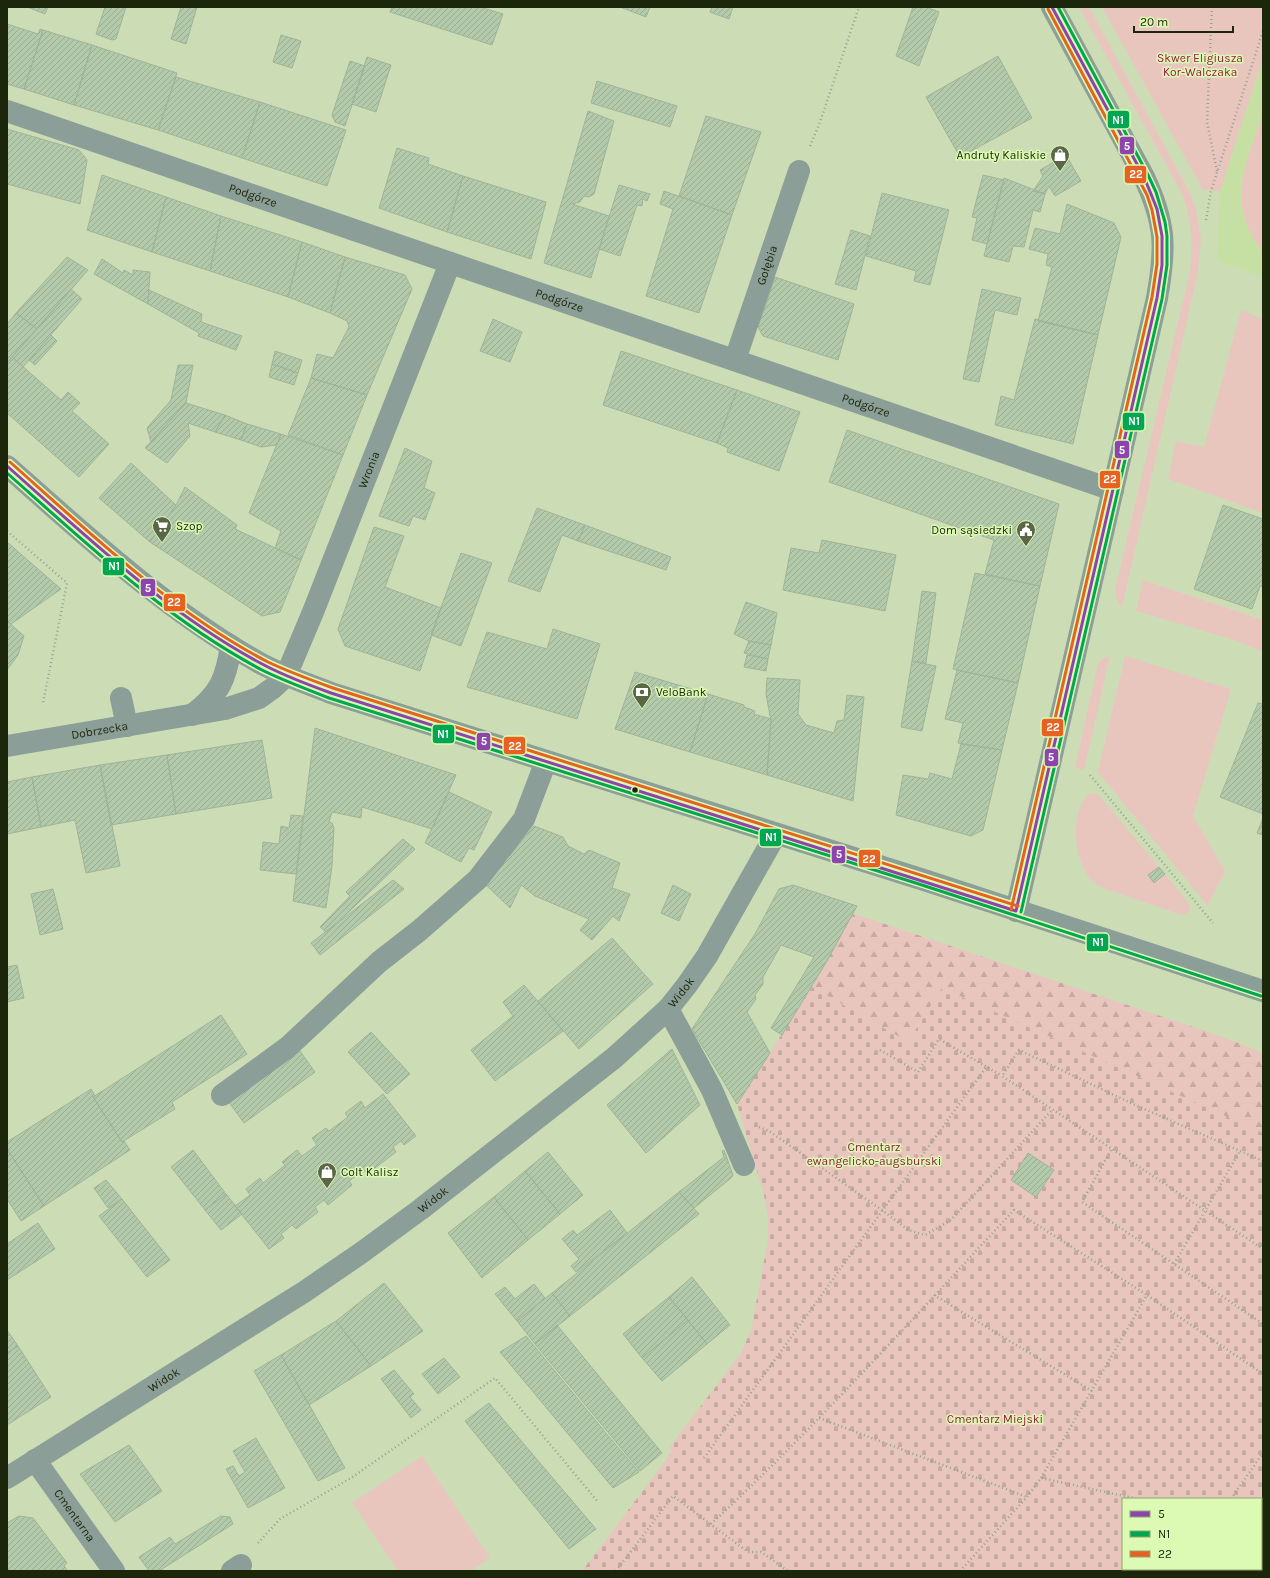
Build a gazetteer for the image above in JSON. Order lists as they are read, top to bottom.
{
  "streets": {
    "street": [
      "Podgórze",
      "Gołębia",
      "Wronia",
      "Dobrzecka",
      "Widok",
      "Cmentarna"
    ]
  },
  "crossings": [
    ["Podgórze", "Gołębia"],
    ["Podgórze", "Wronia"],
    ["Wronia", "Dobrzecka"],
    ["Widok", "Cmentarna"]
  ],
  "parks": ["Skwer Eligiusza Kor-Walczaka", "Cmentarz ewangelicko-augsburski", "Cmentarz Miejski"],
  "places": {
    "shop": ["Andruty Kaliskie", "Colt Kalisz"],
    "supermarket": ["Szop"],
    "public building": ["Dom sąsiedzki"],
    "bank": ["VeloBank"]
  },
  "lines": ["transit line 5", "transit line N1", "transit line 22"],
  "legend": ["5", "N1", "22"],
  "scale_bar": "20 m"
}
